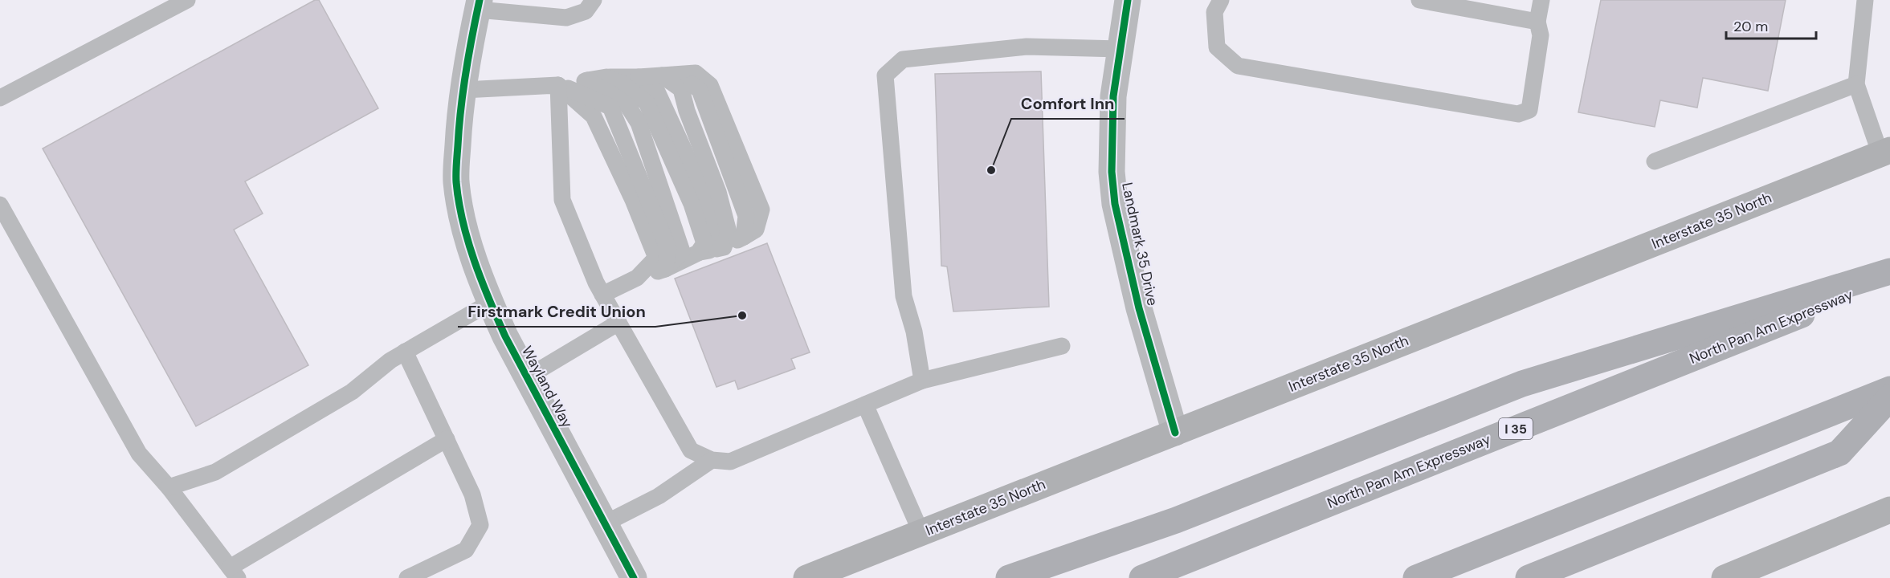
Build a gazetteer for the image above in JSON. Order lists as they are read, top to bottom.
{
  "streets": {
    "highway": ["North Pan Am Expressway", "I 35"],
    "main road": ["Interstate 35 North"],
    "street": ["Landmark 35 Drive", "Wayland Way"]
  },
  "crossings": [
    ["Interstate 35 North", "Landmark 35 Drive"]
  ],
  "places": ["Comfort Inn", "Firstmark Credit Union"],
  "scale_bar": "20 m"
}
